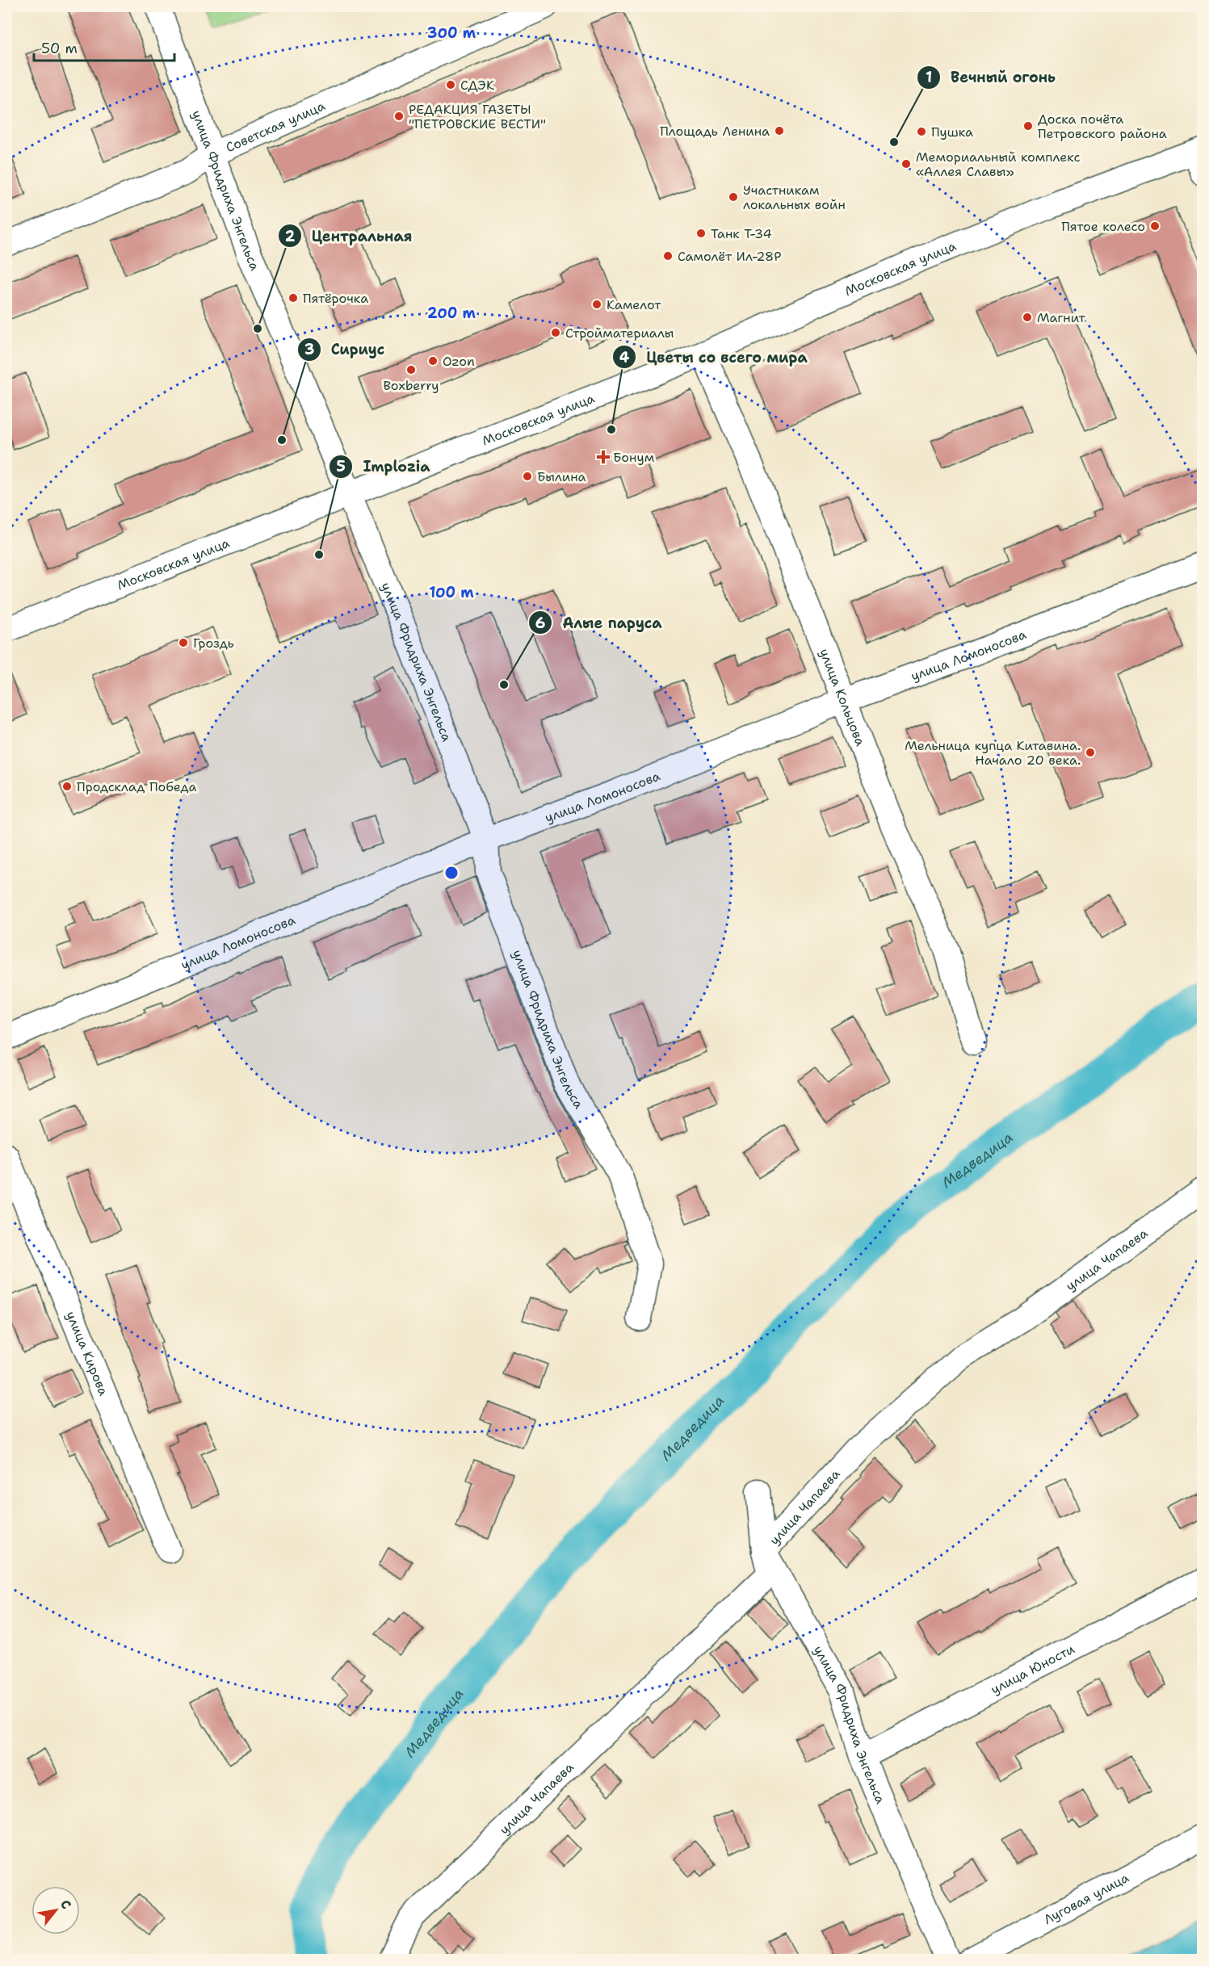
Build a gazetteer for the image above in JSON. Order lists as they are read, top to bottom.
{
  "streets": {
    "street": [
      "Советская улица",
      "улица Фридриха Энгельса",
      "Московская улица",
      "улица Ломоносова",
      "улица Кольцова",
      "улица Чапаева",
      "улица Кирова",
      "улица Юности",
      "Луговая улица"
    ]
  },
  "crossings": [
    ["Советская улица", "улица Фридриха Энгельса"],
    ["улица Фридриха Энгельса", "Московская улица"],
    ["улица Фридриха Энгельса", "улица Ломоносова"],
    ["улица Фридриха Энгельса", "улица Чапаева"],
    ["улица Фридриха Энгельса", "улица Юности"],
    ["Московская улица", "улица Кольцова"],
    ["улица Ломоносова", "улица Кольцова"]
  ],
  "water": ["Медведица"],
  "places": {
    "other": [
      "СДЭК",
      "РЕДАКЦИЯ ГАЗЕТЫ \"ПЕТРОВСКИЕ ВЕСТИ\"",
      "Доска почёта Петровского района",
      "Площадь Ленина",
      "Пушка",
      "Вечный огонь",
      "Мемориальный комплекс «Аллея Славы»",
      "Участникам локальных войн",
      "Пятое колесо",
      "Танк Т-34",
      "Самолёт Ил-28Р",
      "Пятёрочка",
      "Камелот",
      "Магнит",
      "Центральная",
      "Стройматериалы",
      "Ozon",
      "Boxberry",
      "Цветы со всего мира",
      "Сириус",
      "Былина",
      "Implozia",
      "Гроздь",
      "Алые паруса",
      "Мельница купца Китавина. Начало 20 века.",
      "Продсклад Победа"
    ],
    "health": ["Бонум"]
  },
  "scale_bar": "50 m",
  "north": "top right",
  "rings": ["300 m", "200 m", "100 m"]
}
